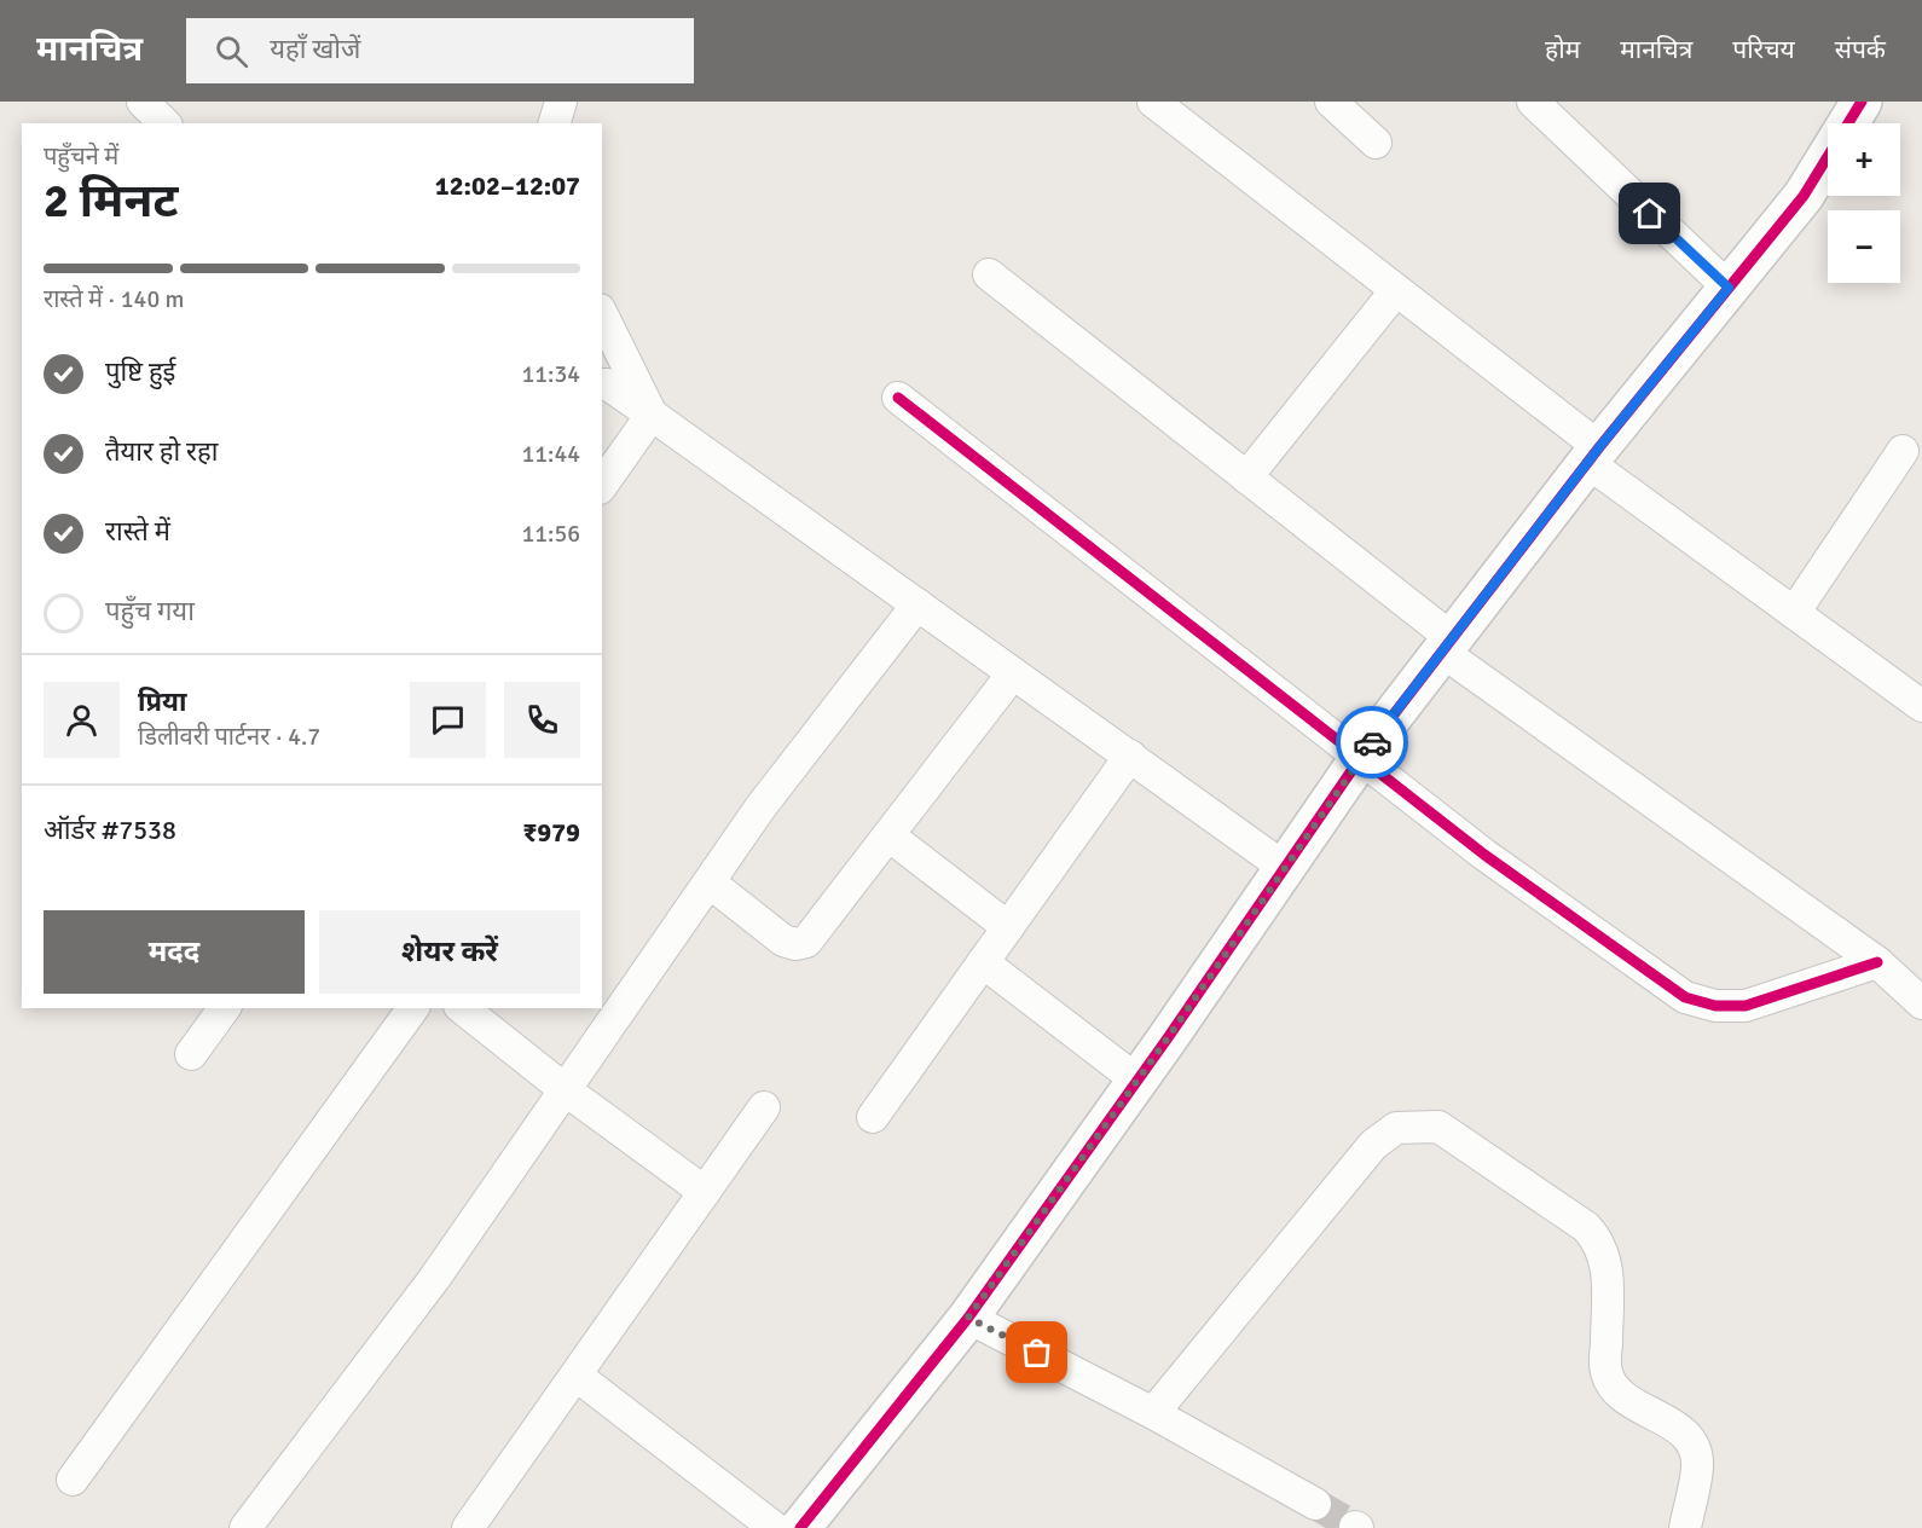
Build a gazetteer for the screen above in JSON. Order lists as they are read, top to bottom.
{
  "page": {
    "header": "मानचित्र",
    "search": "यहाँ खोजें",
    "nav": [
      "होम",
      "मानचित्र",
      "परिचय",
      "संपर्क"
    ],
    "map_buttons": ["+", "−"],
    "heading": ["2 मिनट", "पहुँचने में", "12:02–12:07"],
    "panel": [
      "प्रिया",
      "डिलीवरी पार्टनर · 4.7",
      "ऑर्डर #7538",
      "₹979"
    ],
    "bar": "रास्ते में · 140 m",
    "list": [
      ["पुष्टि हुई", "11:34"],
      ["तैयार हो रहा", "11:44"],
      ["रास्ते में", "11:56"],
      "पहुँच गया"
    ],
    "buttons": ["मदद", "शेयर करें"]
  }
}
